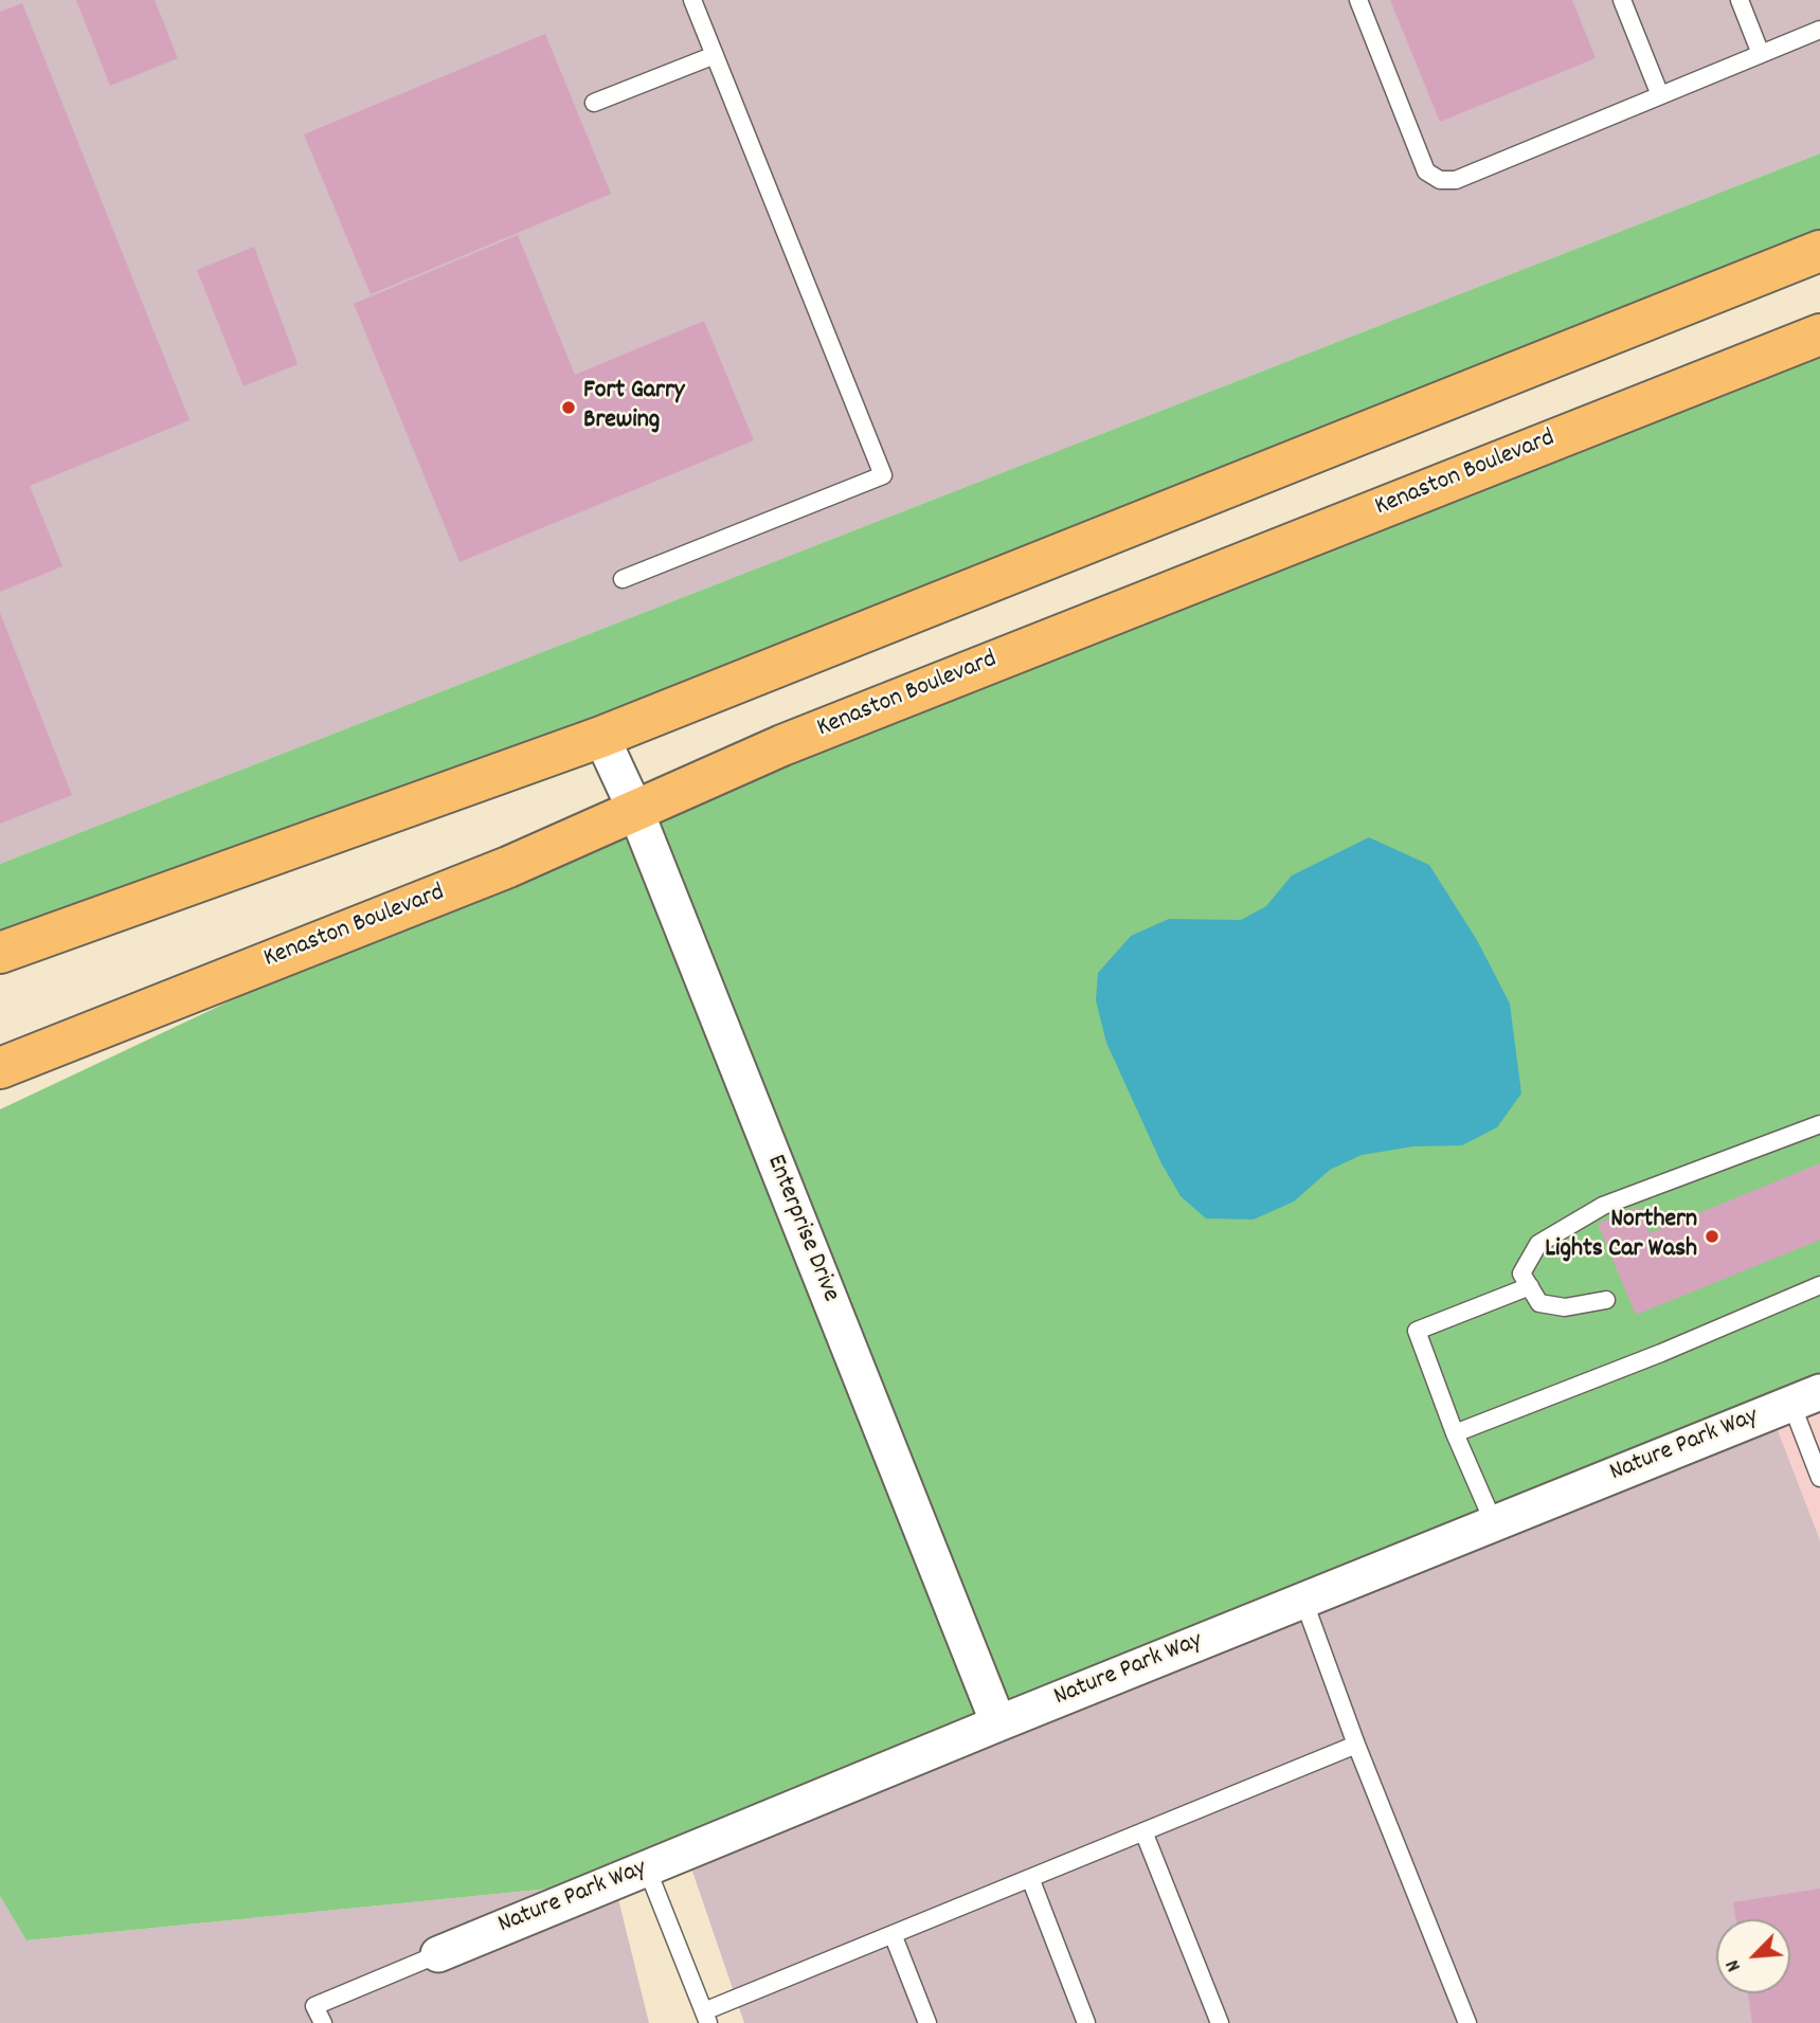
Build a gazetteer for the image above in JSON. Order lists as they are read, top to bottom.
{
  "streets": {
    "main road": ["Kenaston Boulevard"],
    "street": ["Enterprise Drive", "Nature Park Way"]
  },
  "crossings": [
    ["Kenaston Boulevard", "Enterprise Drive"],
    ["Enterprise Drive", "Nature Park Way"]
  ],
  "places": ["Fort Garry Brewing", "Northern Lights Car Wash"],
  "north": "bottom left"
}
